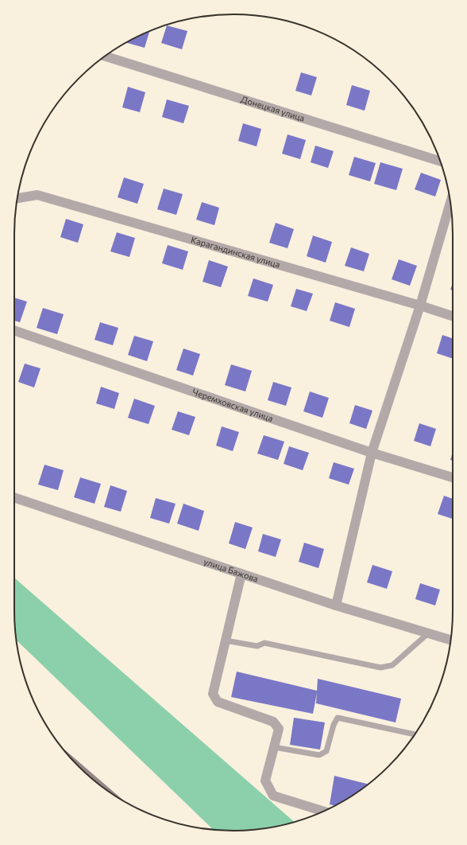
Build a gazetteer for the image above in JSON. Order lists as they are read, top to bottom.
{
  "streets": {
    "street": [
      "Донецкая улица",
      "Карагандинская улица",
      "Черемховская улица",
      "улица Бажова"
    ]
  }
}
